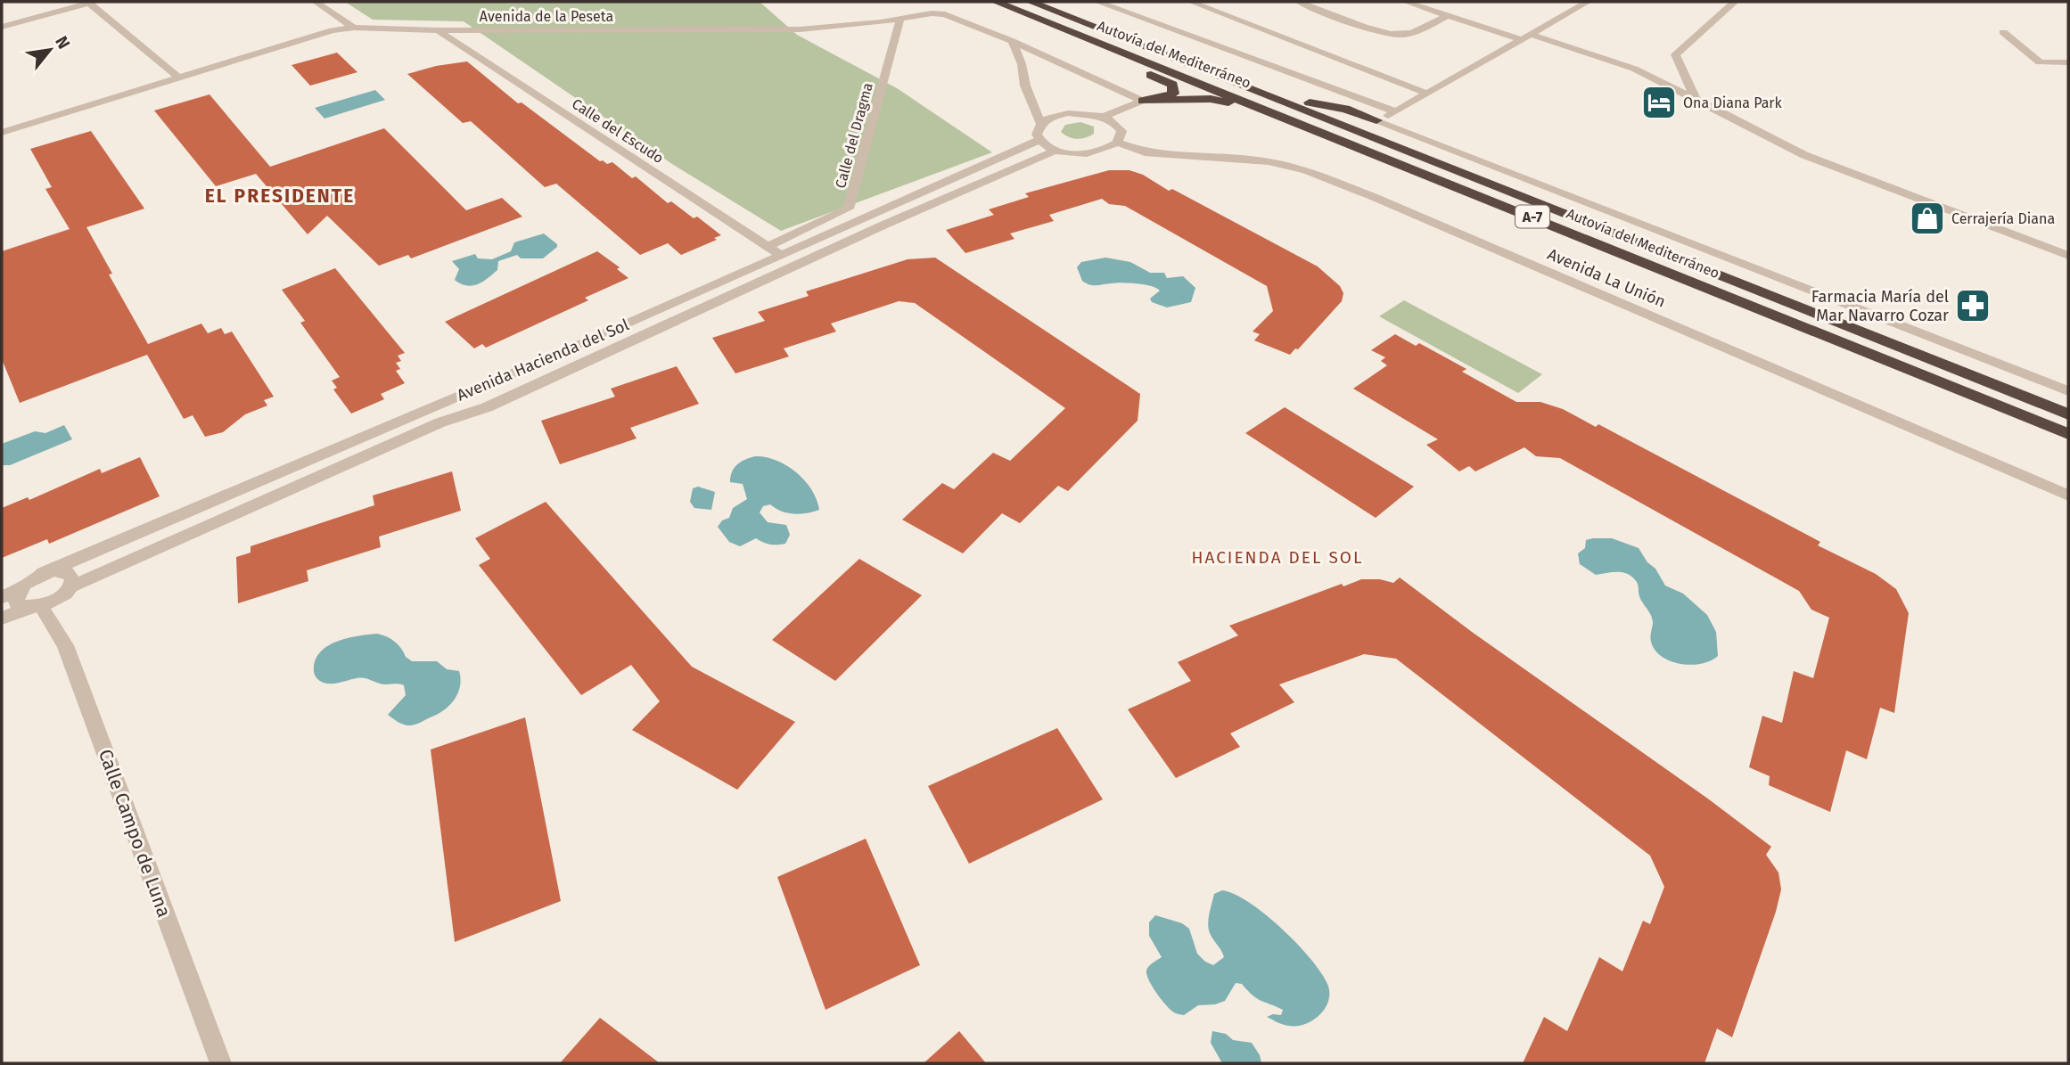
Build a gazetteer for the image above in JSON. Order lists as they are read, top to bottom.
{
  "streets": {
    "highway": ["Autovía del Mediterráneo", "A-7"],
    "street": [
      "Avenida de la Peseta",
      "Calle del Escudo",
      "Calle del Dragma",
      "Avenida La Unión",
      "Avenida Hacienda del Sol",
      "Calle Campo de Luna"
    ]
  },
  "crossings": [
    ["Avenida de la Peseta", "Calle del Escudo"],
    ["Avenida de la Peseta", "Calle del Dragma"],
    ["Calle del Escudo", "Calle del Dragma"],
    ["Calle del Escudo", "Avenida Hacienda del Sol"],
    ["Avenida Hacienda del Sol", "Calle Campo de Luna"]
  ],
  "districts": ["EL PRESIDENTE", "HACIENDA DEL SOL"],
  "places": {
    "hotel": ["Ona Diana Park"],
    "shop": ["Cerrajería Diana"],
    "pharmacy": ["Farmacia María del Mar Navarro Cozar"]
  },
  "north": "top right"
}
